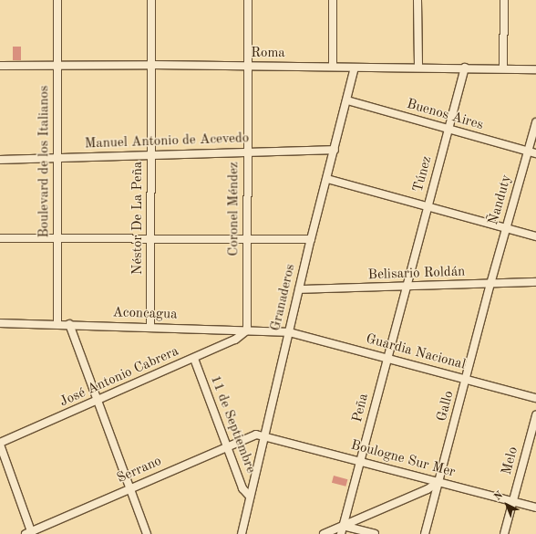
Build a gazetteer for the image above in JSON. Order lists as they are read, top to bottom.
{
  "streets": {
    "street": [
      "Roma",
      "Buenos Aires",
      "Manuel Antonio de Acevedo",
      "Boulevard de los Italianos",
      "Túnez",
      "Ñanduty",
      "Coronel Méndez",
      "Néstor De La Peña",
      "Belisario Roldán",
      "Granaderos",
      "Aconcagua",
      "Guardia Nacional",
      "José Antonio Cabrera",
      "Gallo",
      "Peña",
      "11 de Septiembre",
      "Boulogne Sur Mer",
      "Melo",
      "Serrano"
    ]
  },
  "crossings": [
    ["Roma", "Boulevard de los Italianos"],
    ["Roma", "Túnez"],
    ["Roma", "Coronel Méndez"],
    ["Roma", "Néstor De La Peña"],
    ["Roma", "Granaderos"],
    ["Buenos Aires", "Túnez"],
    ["Buenos Aires", "Ñanduty"],
    ["Buenos Aires", "Granaderos"],
    ["Manuel Antonio de Acevedo", "Boulevard de los Italianos"],
    ["Manuel Antonio de Acevedo", "Coronel Méndez"],
    ["Manuel Antonio de Acevedo", "Néstor De La Peña"],
    ["Manuel Antonio de Acevedo", "Granaderos"],
    ["Boulevard de los Italianos", "Aconcagua"],
    ["Túnez", "Belisario Roldán"],
    ["Túnez", "Peña"],
    ["Ñanduty", "Belisario Roldán"],
    ["Ñanduty", "Gallo"],
    ["Coronel Méndez", "Aconcagua"],
    ["Coronel Méndez", "José Antonio Cabrera"],
    ["Néstor De La Peña", "Aconcagua"],
    ["Belisario Roldán", "Granaderos"],
    ["Belisario Roldán", "Gallo"],
    ["Belisario Roldán", "Peña"],
    ["Granaderos", "Aconcagua"],
    ["Granaderos", "Guardia Nacional"],
    ["Granaderos", "11 de Septiembre"],
    ["Granaderos", "Boulogne Sur Mer"],
    ["Granaderos", "Serrano"],
    ["Aconcagua", "Guardia Nacional"],
    ["Aconcagua", "José Antonio Cabrera"],
    ["Guardia Nacional", "Gallo"],
    ["Guardia Nacional", "Peña"],
    ["José Antonio Cabrera", "11 de Septiembre"],
    ["Gallo", "Boulogne Sur Mer"],
    ["Peña", "Boulogne Sur Mer"],
    ["11 de Septiembre", "Serrano"],
    ["Boulogne Sur Mer", "Melo"],
    ["Boulogne Sur Mer", "Serrano"]
  ],
  "north": "top left"
}
